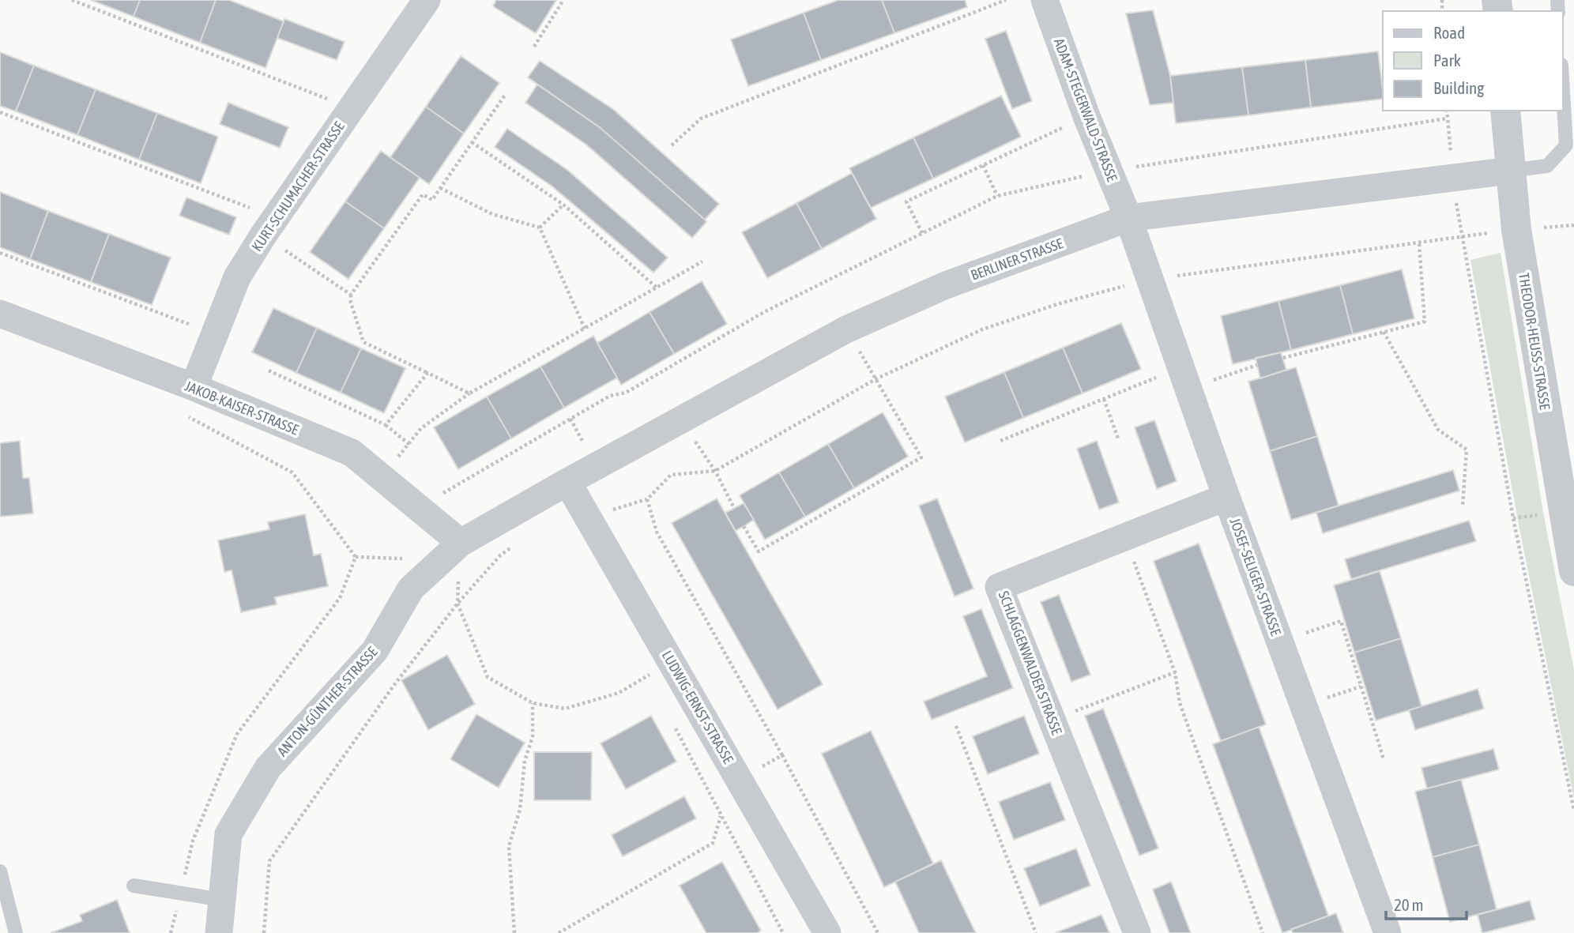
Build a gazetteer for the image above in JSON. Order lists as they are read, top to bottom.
{
  "streets": {
    "street": [
      "ADAM-STEGERWALD-STRASSE",
      "KURT-SCHUMACHER-STRASSE",
      "BERLINER STRASSE",
      "THEODOR-HEUSS-STRASSE",
      "JAKOB-KAISER-STRASSE",
      "JOSEF-SELIGER-STRASSE",
      "SCHLAGGENWALDER STRASSE",
      "ANTON-GÜNTHER-STRASSE",
      "LUDWIG-ERNST-STRASSE"
    ]
  },
  "crossings": [
    ["ADAM-STEGERWALD-STRASSE", "BERLINER STRASSE"],
    ["ADAM-STEGERWALD-STRASSE", "JOSEF-SELIGER-STRASSE"],
    ["KURT-SCHUMACHER-STRASSE", "JAKOB-KAISER-STRASSE"],
    ["BERLINER STRASSE", "THEODOR-HEUSS-STRASSE"],
    ["BERLINER STRASSE", "JOSEF-SELIGER-STRASSE"],
    ["BERLINER STRASSE", "ANTON-GÜNTHER-STRASSE"],
    ["BERLINER STRASSE", "LUDWIG-ERNST-STRASSE"],
    ["JAKOB-KAISER-STRASSE", "ANTON-GÜNTHER-STRASSE"],
    ["JOSEF-SELIGER-STRASSE", "SCHLAGGENWALDER STRASSE"],
    ["ANTON-GÜNTHER-STRASSE", "LUDWIG-ERNST-STRASSE"]
  ],
  "legend": ["Road", "Park", "Building"],
  "scale_bar": "20 m"
}
